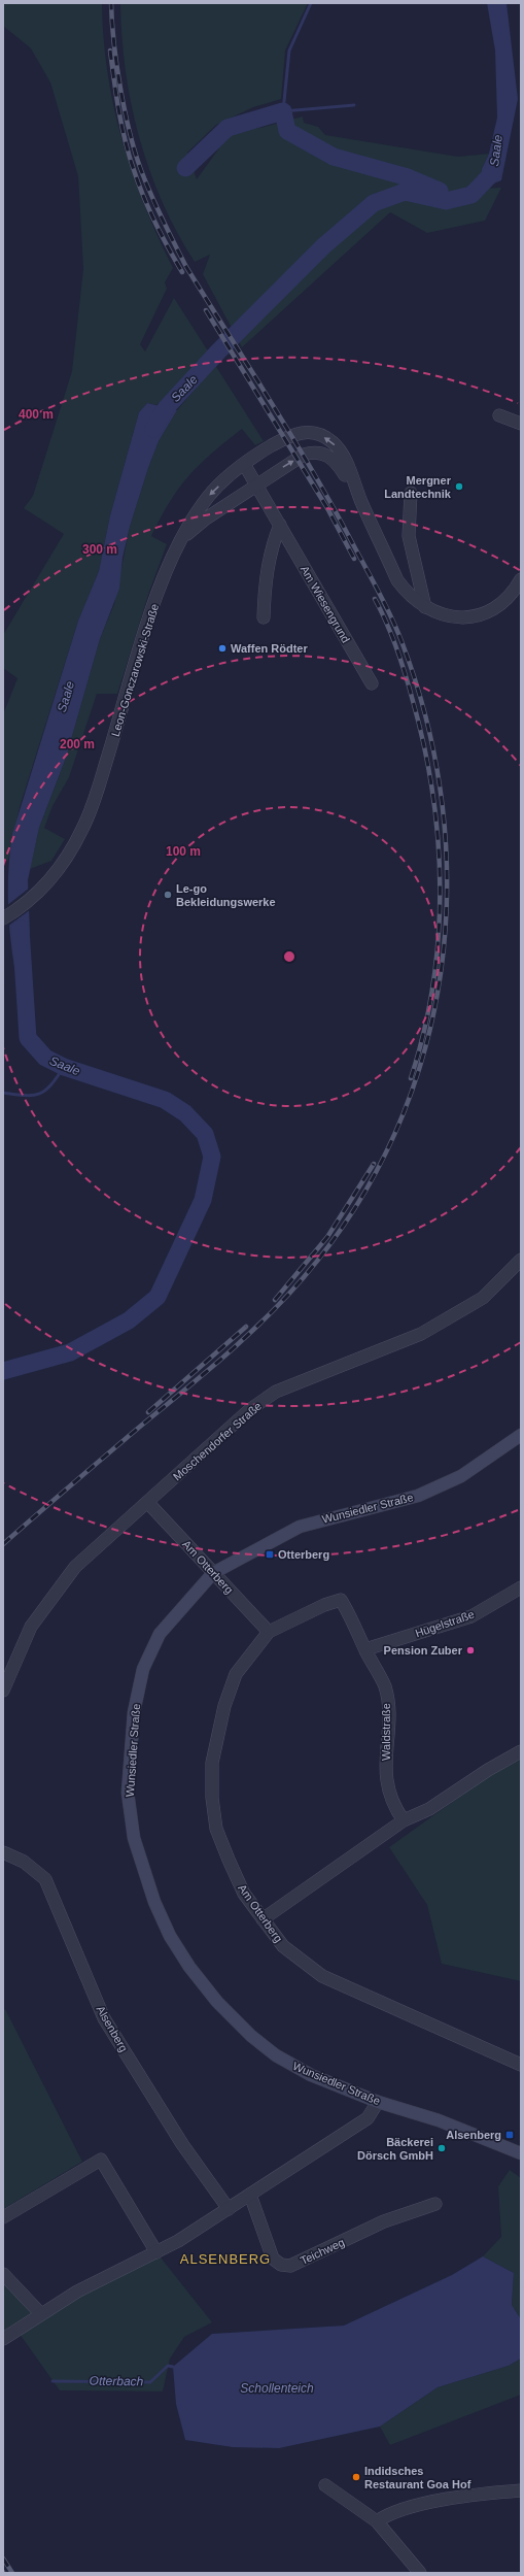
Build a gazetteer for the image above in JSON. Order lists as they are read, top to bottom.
{
  "streets": {
    "main road": ["Wunsiedler Straße"],
    "street": [
      "Am Wiesengrund",
      "Leon-Gonczarowski-Straße",
      "Moschendorfer Straße",
      "Am Otterberg",
      "Hügelstraße",
      "Waldstraße",
      "Alsenberg",
      "Teichweg"
    ]
  },
  "crossings": [
    ["Am Wiesengrund", "Leon-Gonczarowski-Straße"],
    ["Moschendorfer Straße", "Am Otterberg"],
    ["Wunsiedler Straße", "Am Otterberg"],
    ["Am Otterberg", "Waldstraße"],
    ["Hügelstraße", "Waldstraße"]
  ],
  "districts": ["ALSENBERG"],
  "water": ["Saale", "Otterbach", "Schollenteich"],
  "places": {
    "other": [
      "Mergner Landtechnik",
      "Waffen Rödter",
      "Le-go Bekleidungswerke",
      "Pension Zuber",
      "Bäckerei Dörsch GmbH",
      "Indidsches Restaurant Goa Hof"
    ],
    "transit": ["Otterberg", "Alsenberg"]
  },
  "rings": [
    "400 m",
    "300 m",
    "200 m",
    "100 m"
  ]
}
